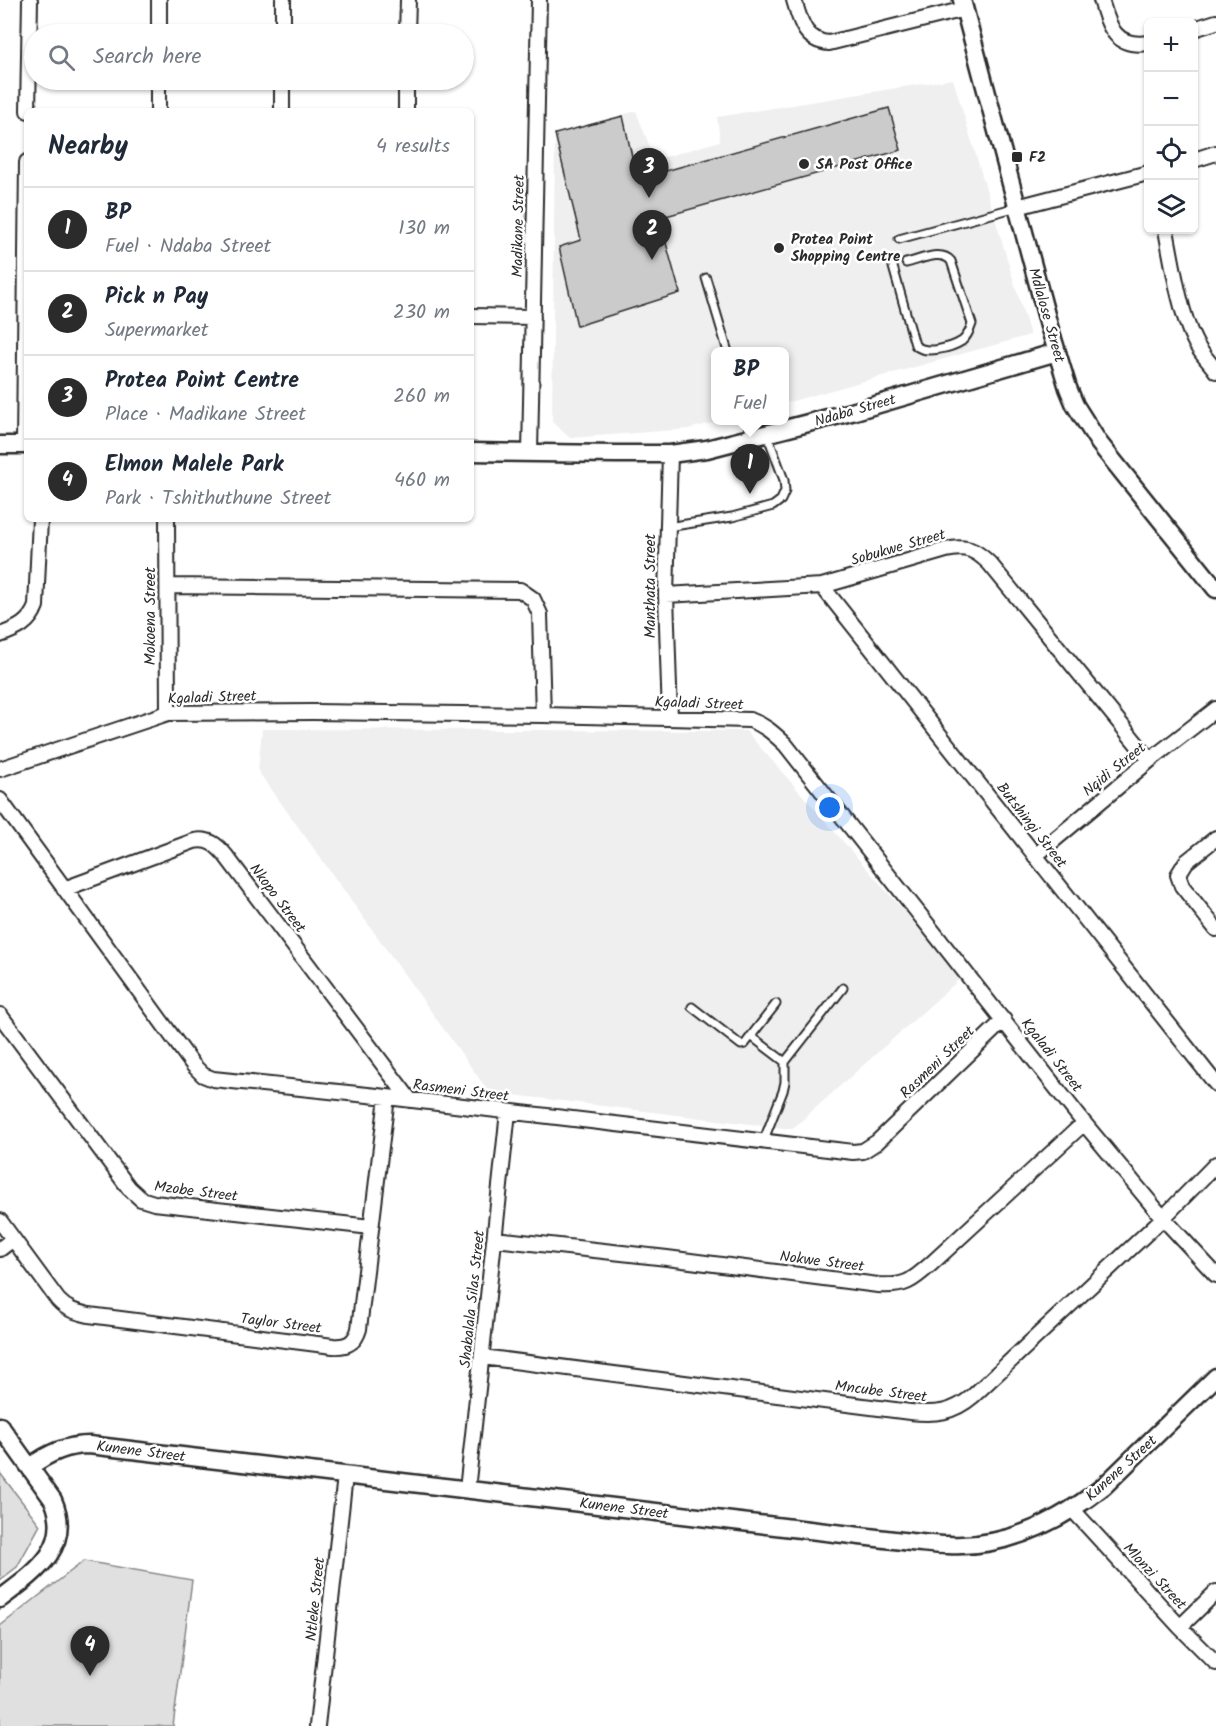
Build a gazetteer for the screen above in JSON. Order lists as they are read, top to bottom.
{
  "streets": {
    "street": [
      "Madikane Street",
      "Mdlalose Street",
      "Ndaba Street",
      "Sobukwe Street",
      "Manthata Street",
      "Mokoena Street",
      "Kgaladi Street",
      "Nqidi Street",
      "Butshingi Street",
      "Nkopo Street",
      "Rasmeni Street",
      "Mzobe Street",
      "Nokwe Street",
      "Shabalala Silas Street",
      "Taylor Street",
      "Mncube Street",
      "Kunene Street",
      "Mlonzi Street",
      "Ntleke Street"
    ]
  },
  "crossings": [
    ["Madikane Street", "Ndaba Street"],
    ["Mdlalose Street", "Ndaba Street"],
    ["Ndaba Street", "Manthata Street"],
    ["Sobukwe Street", "Manthata Street"],
    ["Sobukwe Street", "Nqidi Street"],
    ["Sobukwe Street", "Butshingi Street"],
    ["Manthata Street", "Kgaladi Street"],
    ["Mokoena Street", "Kgaladi Street"],
    ["Kgaladi Street", "Rasmeni Street"],
    ["Kgaladi Street", "Nokwe Street"],
    ["Kgaladi Street", "Mncube Street"],
    ["Nqidi Street", "Butshingi Street"],
    ["Nkopo Street", "Rasmeni Street"],
    ["Rasmeni Street", "Shabalala Silas Street"],
    ["Rasmeni Street", "Taylor Street"],
    ["Mzobe Street", "Taylor Street"],
    ["Nokwe Street", "Shabalala Silas Street"],
    ["Shabalala Silas Street", "Mncube Street"],
    ["Shabalala Silas Street", "Kunene Street"],
    ["Kunene Street", "Mlonzi Street"],
    ["Kunene Street", "Ntleke Street"]
  ],
  "places": {
    "transit": ["F2"],
    "other": ["SA Post Office", "Protea Point Shopping Centre"]
  },
  "page": {
    "map_buttons": ["+", "−"],
    "search": "Search here",
    "heading": ["Nearby", "4 results"],
    "pins": [
      "3",
      "2",
      "1",
      "4"
    ],
    "list": [
      {
        "mark": "1",
        "name": "BP",
        "note": "Fuel · Ndaba Street",
        "value": "130 m"
      },
      {
        "mark": "2",
        "name": "Pick n Pay",
        "note": "Supermarket",
        "value": "230 m"
      },
      {
        "mark": "3",
        "name": "Protea Point Centre",
        "note": "Place · Madikane Street",
        "value": "260 m"
      },
      {
        "mark": "4",
        "name": "Elmon Malele Park",
        "note": "Park · Tshithuthune Street",
        "value": "460 m"
      }
    ],
    "popup": ["BP", "Fuel"]
  }
}
